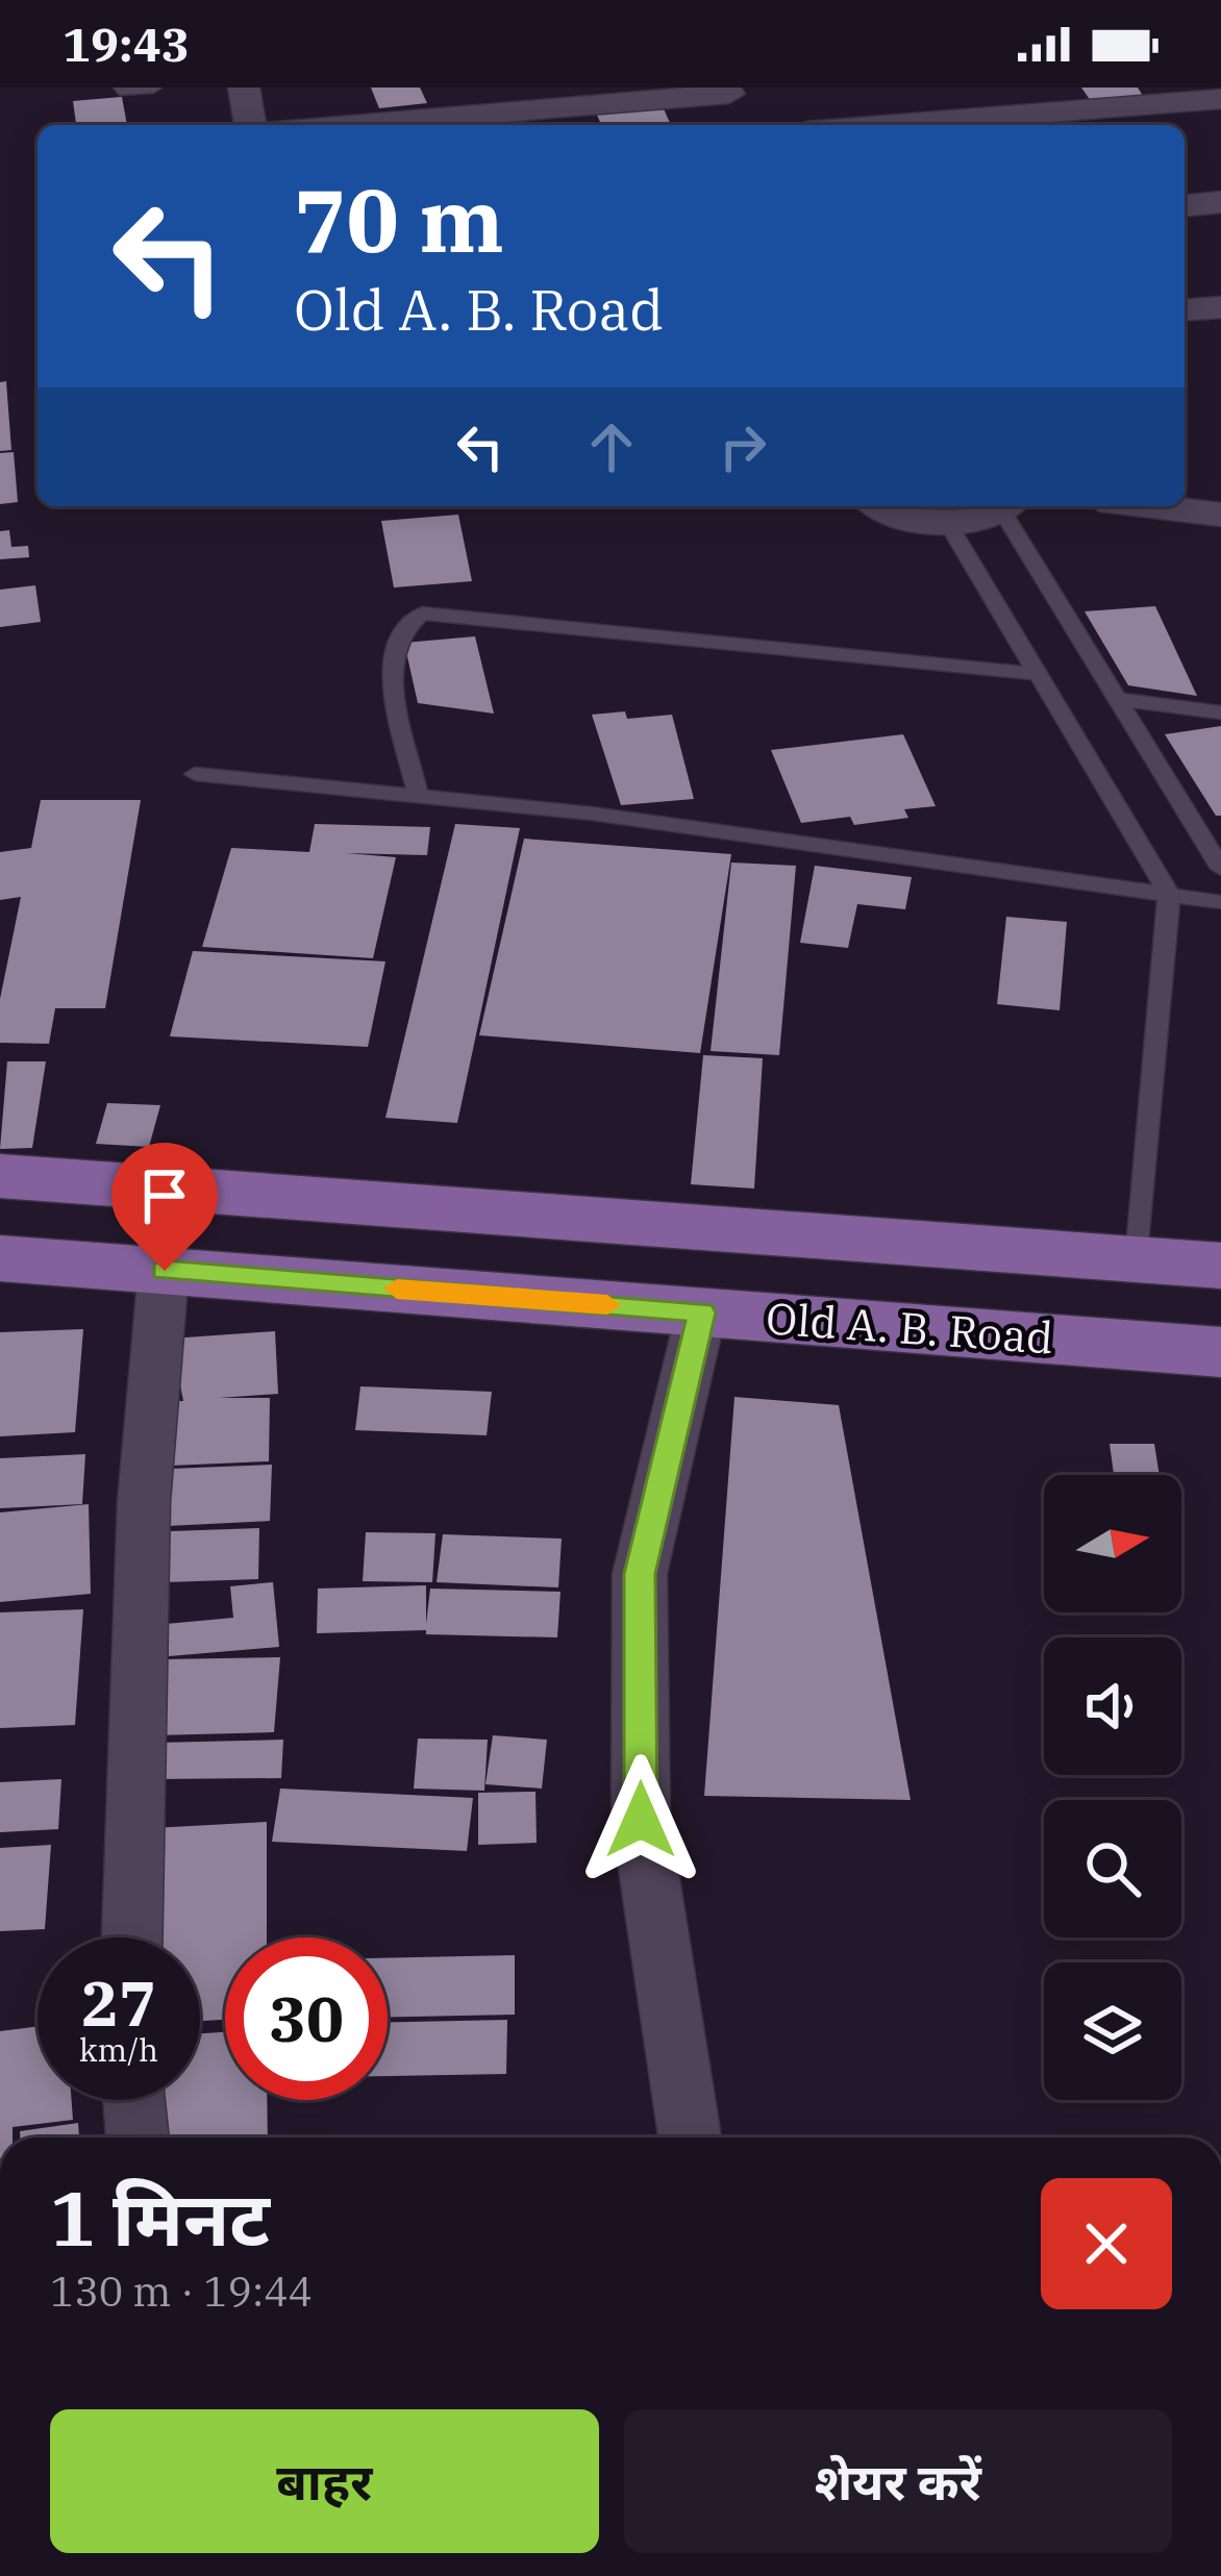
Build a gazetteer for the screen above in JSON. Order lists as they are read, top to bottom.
{
  "streets": {
    "main road": ["Old A. B. Road"]
  },
  "north": "right",
  "page": {
    "status": "19:43",
    "turn": ["70 m", "Old A. B. Road"],
    "speed": "27 km/h",
    "limit": "30",
    "heading": ["1 मिनट", "130 m · 19:44"],
    "buttons": ["बाहर", "शेयर करें"]
  }
}
